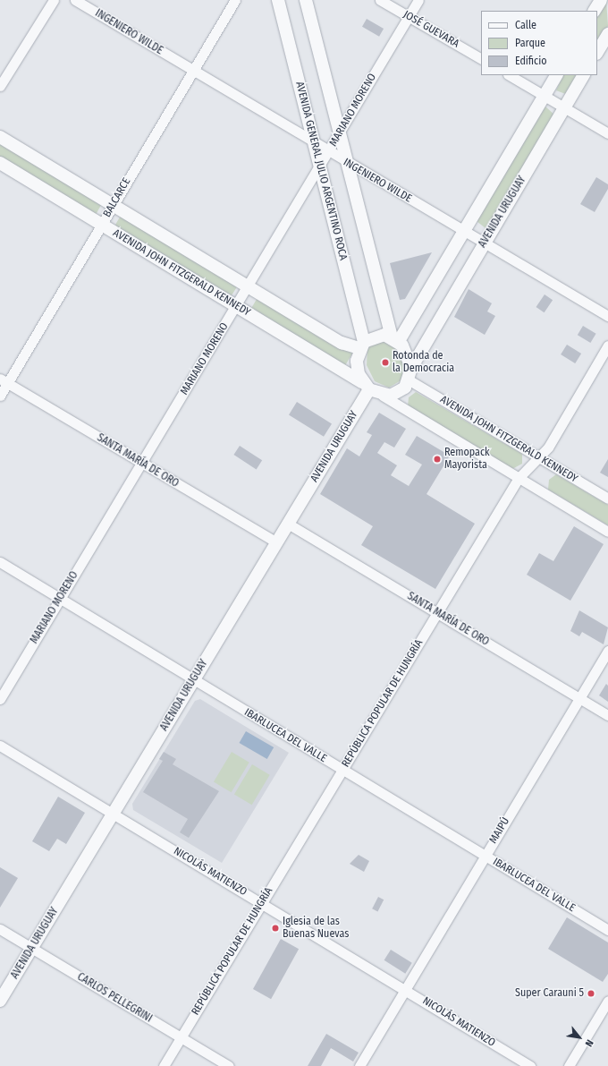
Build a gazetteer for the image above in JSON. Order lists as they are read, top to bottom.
{
  "streets": {
    "street": [
      "JOSÉ GUEVARA",
      "INGENIERO WILDE",
      "MARIANO MORENO",
      "AVENIDA GENERAL JULIO ARGENTINO ROCA",
      "BALCARCE",
      "AVENIDA URUGUAY",
      "AVENIDA JOHN FITZGERALD KENNEDY",
      "SANTA MARÍA DE ORO",
      "REPÚBLICA POPULAR DE HUNGRÍA",
      "IBARLUCEA DEL VALLE",
      "MAIPÚ",
      "NICOLÁS MATIENZO",
      "CARLOS PELLEGRINI"
    ]
  },
  "crossings": [
    ["JOSÉ GUEVARA", "MARIANO MORENO"],
    ["INGENIERO WILDE", "MARIANO MORENO"],
    ["INGENIERO WILDE", "AVENIDA GENERAL JULIO ARGENTINO ROCA"],
    ["INGENIERO WILDE", "BALCARCE"],
    ["INGENIERO WILDE", "AVENIDA URUGUAY"],
    ["MARIANO MORENO", "AVENIDA GENERAL JULIO ARGENTINO ROCA"],
    ["MARIANO MORENO", "AVENIDA JOHN FITZGERALD KENNEDY"],
    ["MARIANO MORENO", "SANTA MARÍA DE ORO"],
    ["MARIANO MORENO", "IBARLUCEA DEL VALLE"],
    ["AVENIDA GENERAL JULIO ARGENTINO ROCA", "AVENIDA URUGUAY"],
    ["AVENIDA GENERAL JULIO ARGENTINO ROCA", "AVENIDA JOHN FITZGERALD KENNEDY"],
    ["BALCARCE", "AVENIDA JOHN FITZGERALD KENNEDY"],
    ["BALCARCE", "SANTA MARÍA DE ORO"],
    ["AVENIDA URUGUAY", "AVENIDA JOHN FITZGERALD KENNEDY"],
    ["AVENIDA URUGUAY", "SANTA MARÍA DE ORO"],
    ["AVENIDA URUGUAY", "IBARLUCEA DEL VALLE"],
    ["AVENIDA URUGUAY", "NICOLÁS MATIENZO"],
    ["AVENIDA URUGUAY", "CARLOS PELLEGRINI"],
    ["AVENIDA JOHN FITZGERALD KENNEDY", "REPÚBLICA POPULAR DE HUNGRÍA"],
    ["SANTA MARÍA DE ORO", "REPÚBLICA POPULAR DE HUNGRÍA"],
    ["SANTA MARÍA DE ORO", "MAIPÚ"],
    ["REPÚBLICA POPULAR DE HUNGRÍA", "IBARLUCEA DEL VALLE"],
    ["REPÚBLICA POPULAR DE HUNGRÍA", "NICOLÁS MATIENZO"],
    ["REPÚBLICA POPULAR DE HUNGRÍA", "CARLOS PELLEGRINI"],
    ["IBARLUCEA DEL VALLE", "MAIPÚ"],
    ["MAIPÚ", "NICOLÁS MATIENZO"]
  ],
  "places": [
    "Rotonda de la Democracia",
    "Remopack Mayorista",
    "Iglesia de las Buenas Nuevas",
    "Super Carauni 5"
  ],
  "legend": ["Calle", "Parque", "Edificio"],
  "north": "bottom right"
}
